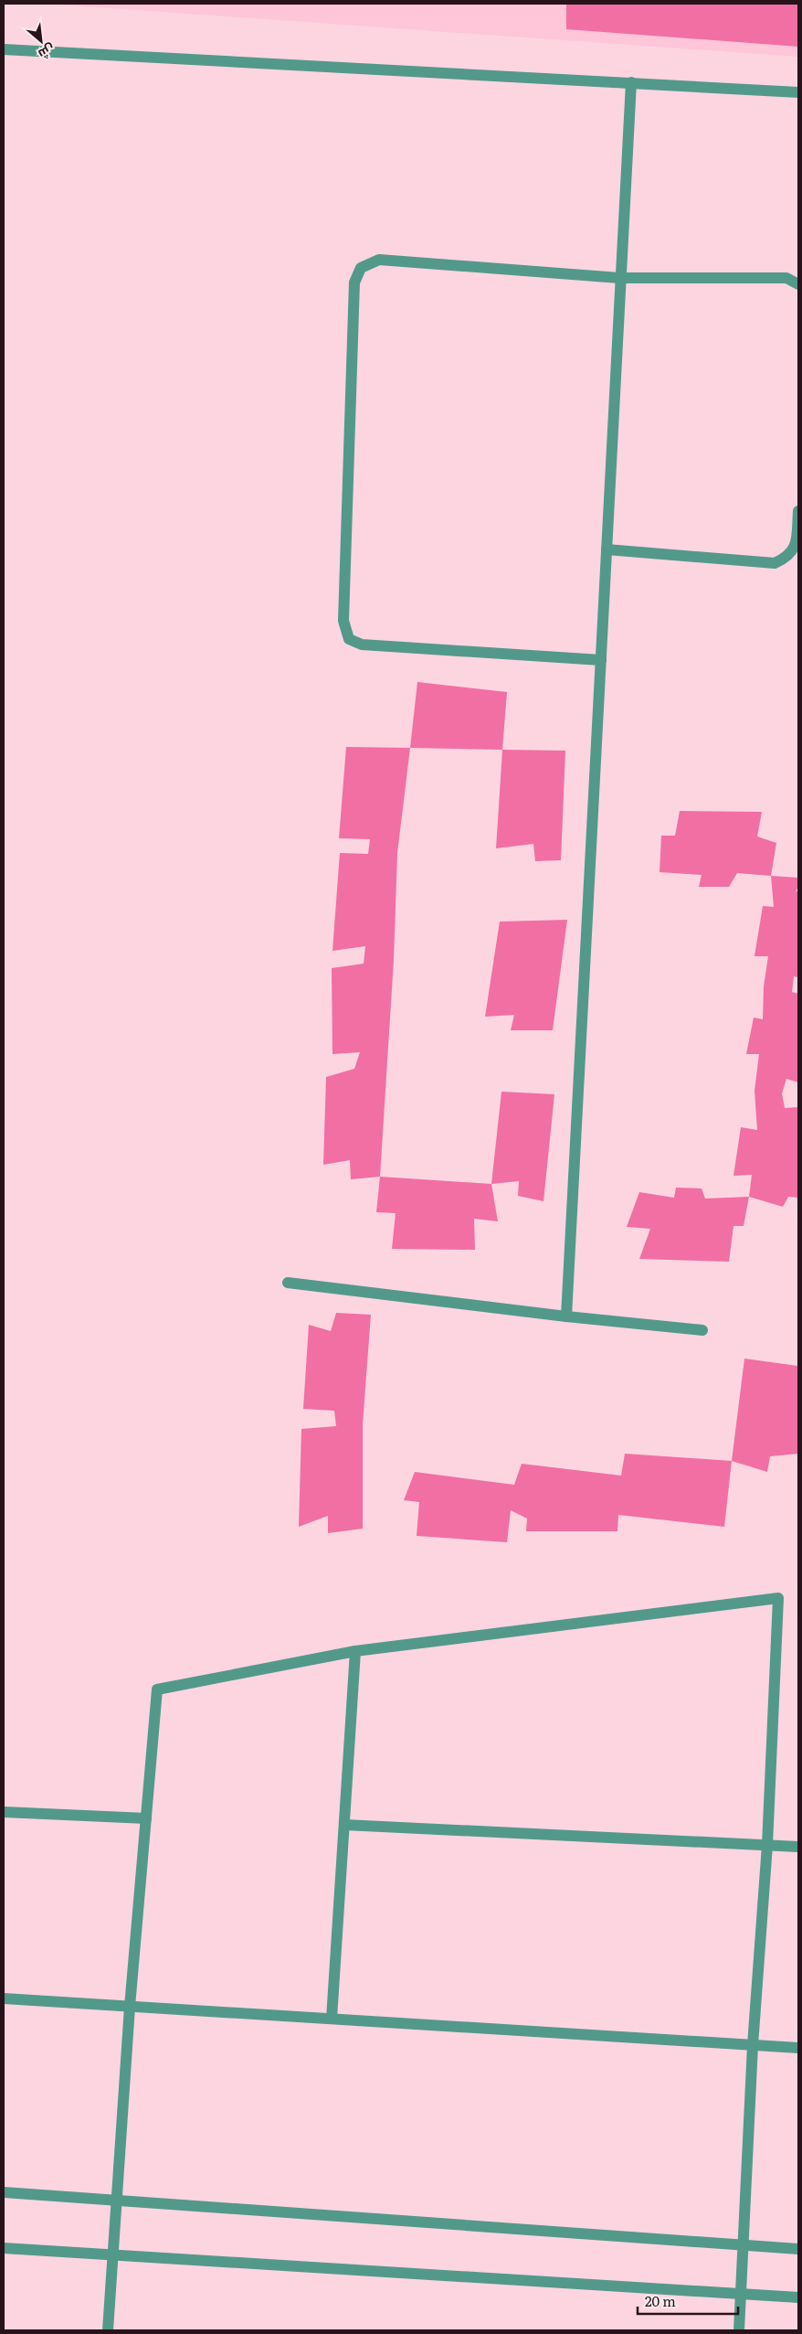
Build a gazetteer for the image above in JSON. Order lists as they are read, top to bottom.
{
  "scale_bar": "20 m",
  "north": "bottom right"
}
